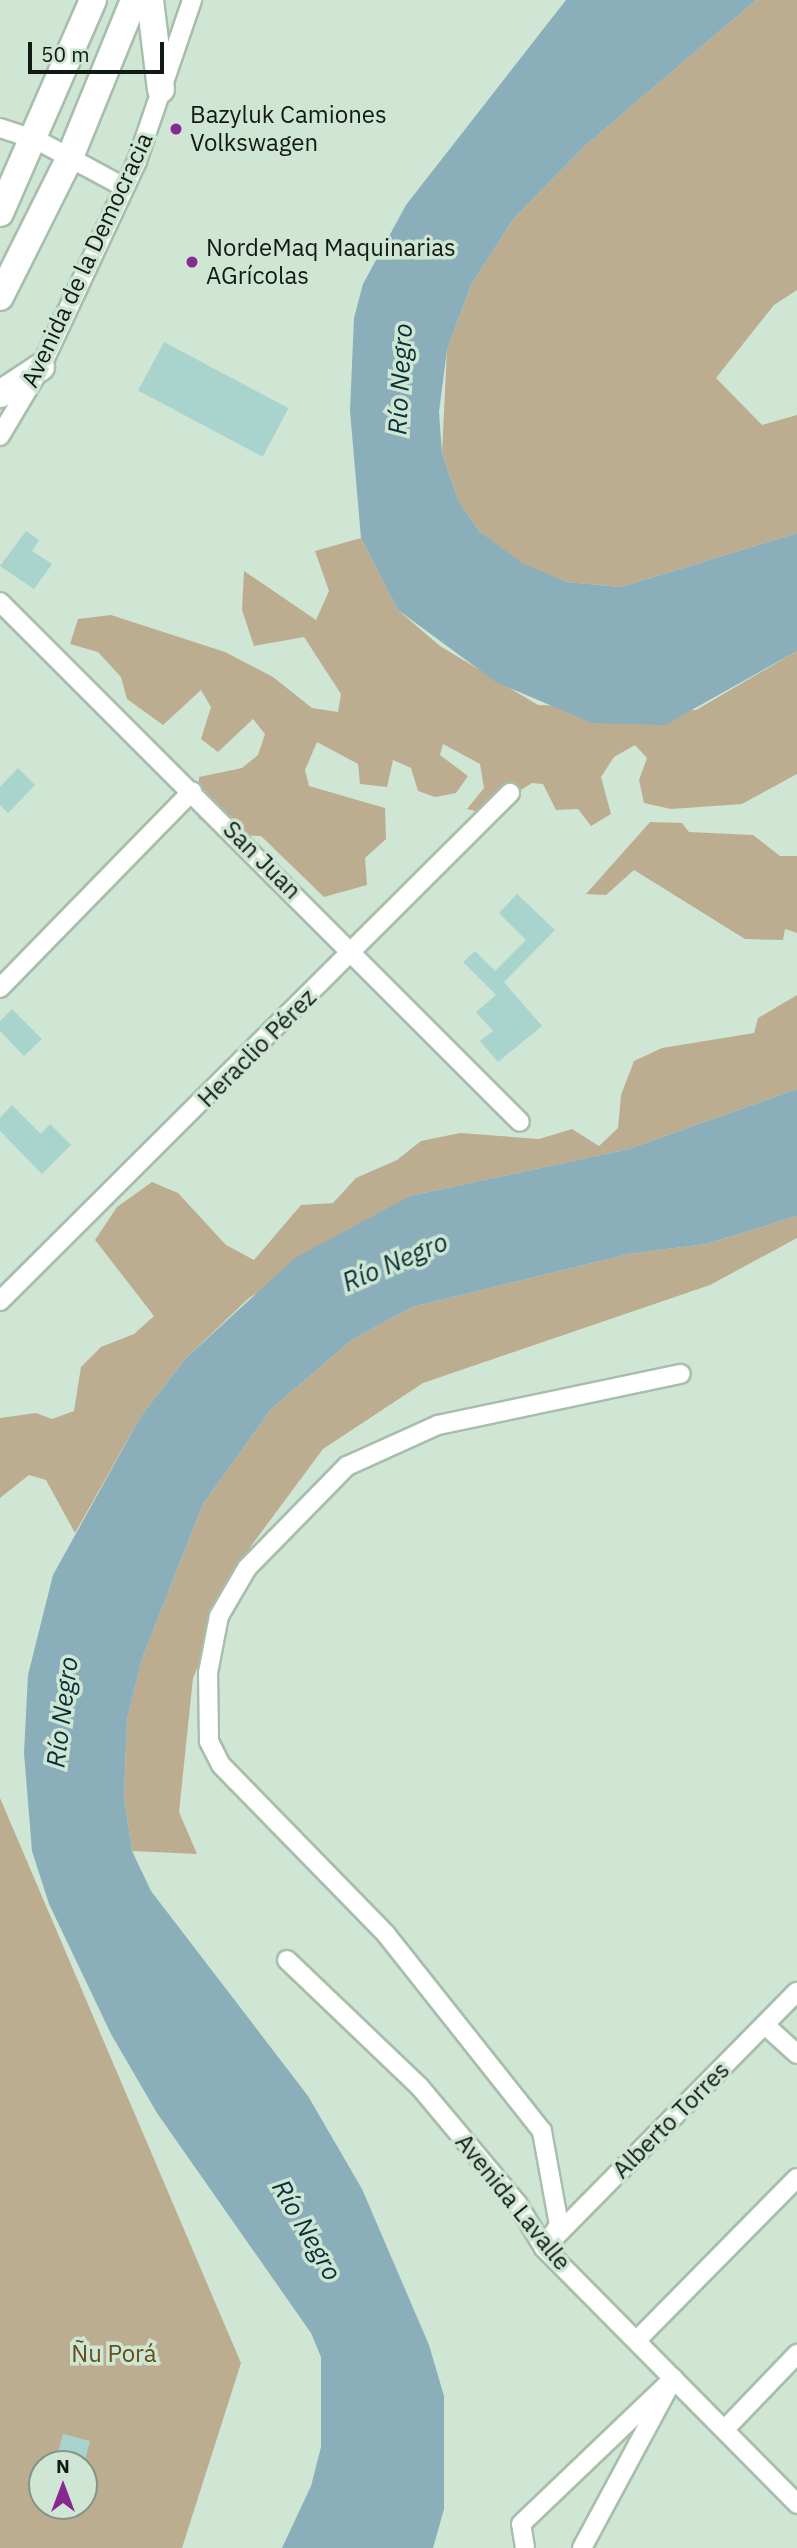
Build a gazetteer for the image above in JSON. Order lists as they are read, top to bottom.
{
  "streets": {
    "street": [
      "Avenida de la Democracia",
      "San Juan",
      "Heraclio Pérez",
      "Alberto Torres",
      "Avenida Lavalle"
    ]
  },
  "crossings": [
    ["San Juan", "Heraclio Pérez"],
    ["Alberto Torres", "Avenida Lavalle"]
  ],
  "water": ["Río Negro"],
  "parks": ["Ñu Porá"],
  "places": ["Bazyluk Camiones Volkswagen", "NordeMaq Maquinarias AGrícolas"],
  "scale_bar": "50 m",
  "north": "top"
}
